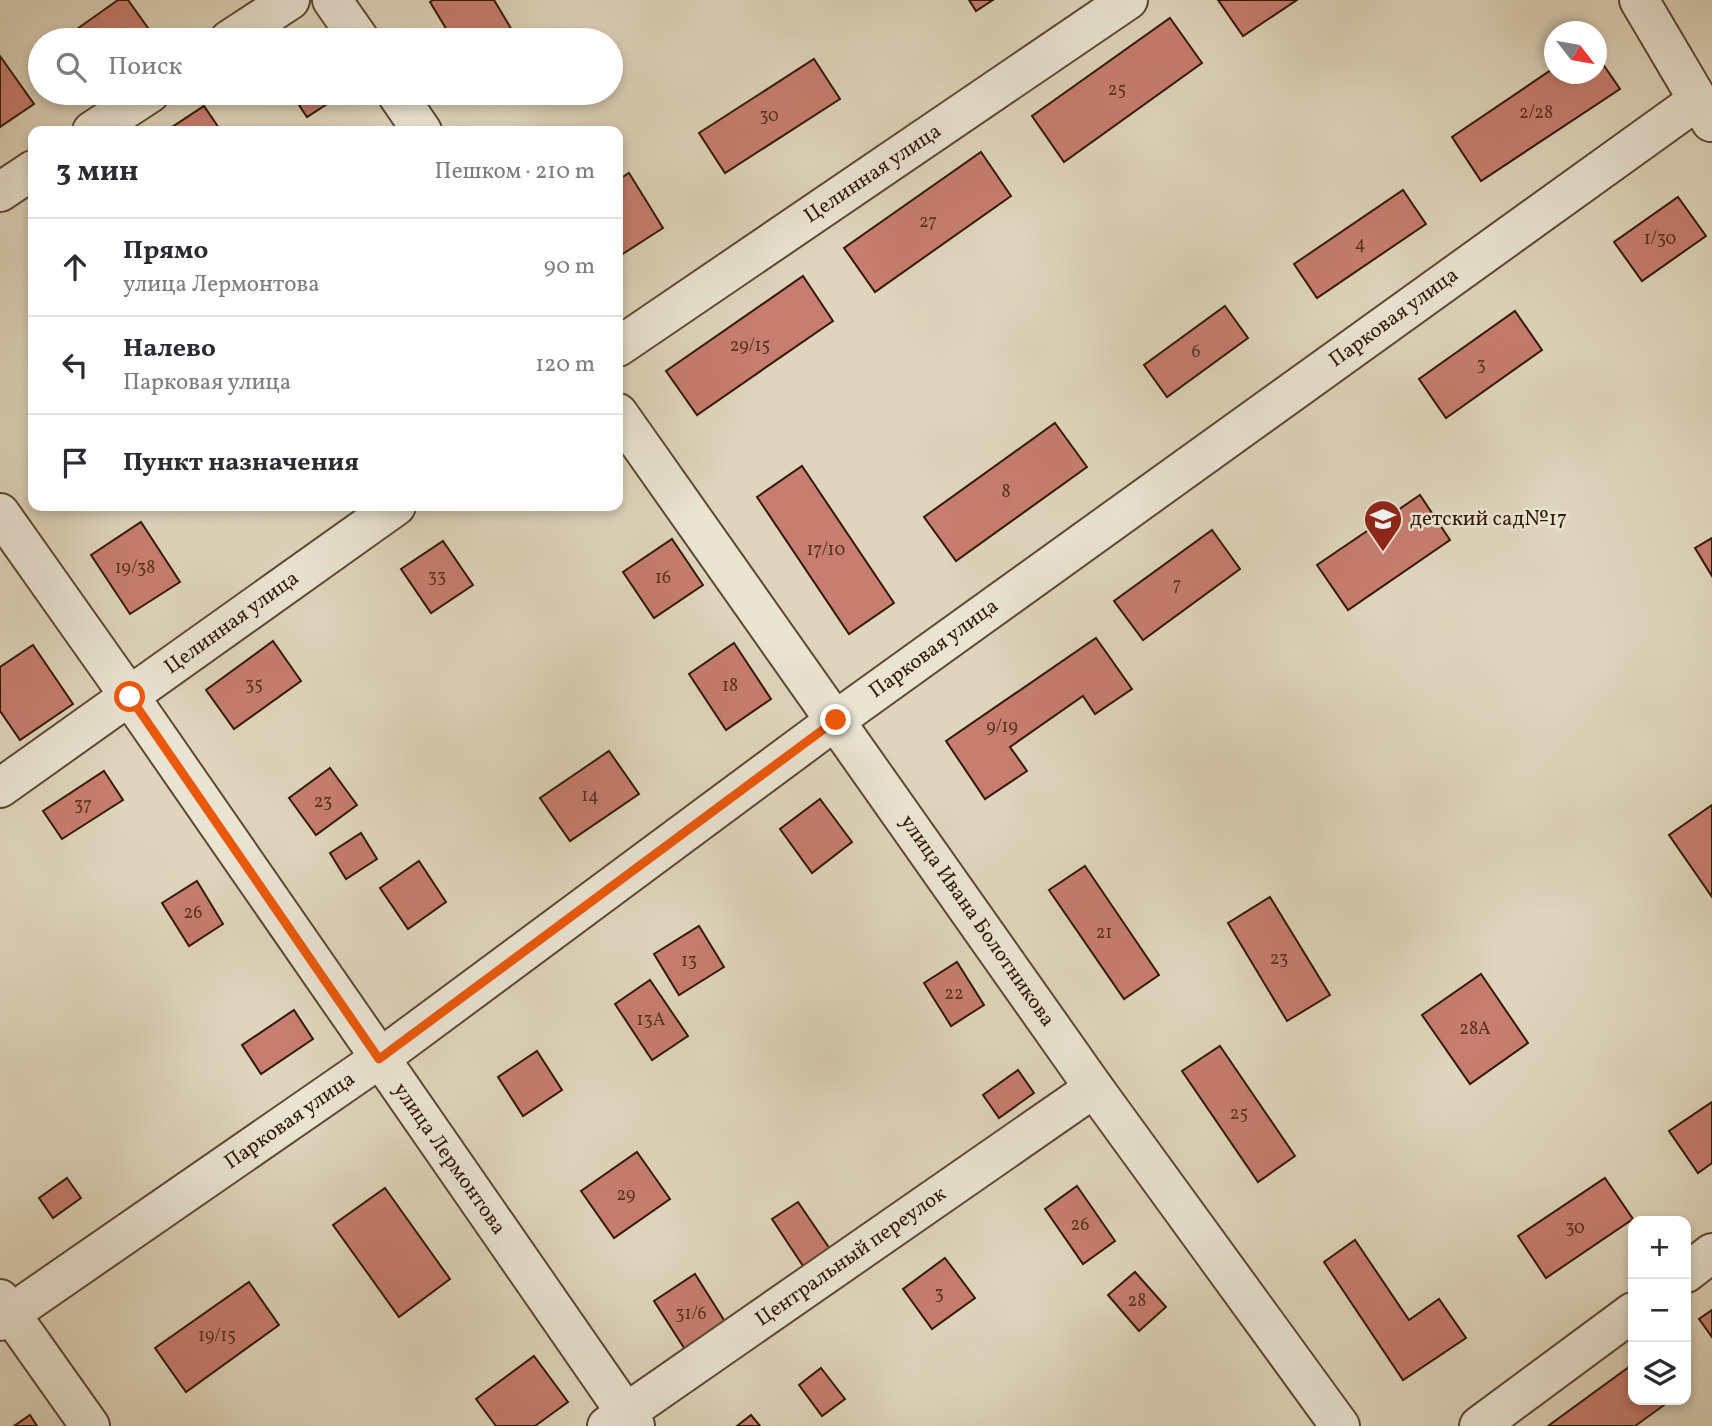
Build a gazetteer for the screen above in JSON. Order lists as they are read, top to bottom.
{
  "streets": {
    "street": [
      "Целинная улица",
      "Парковая улица",
      "улица Ивана Болотникова",
      "улица Лермонтова",
      "Центральный переулок"
    ]
  },
  "crossings": [
    ["Целинная улица", "улица Лермонтова"],
    ["Парковая улица", "улица Ивана Болотникова"],
    ["Парковая улица", "улица Лермонтова"],
    ["улица Ивана Болотникова", "Центральный переулок"],
    ["улица Лермонтова", "Центральный переулок"]
  ],
  "places": {
    "school or university": ["детский сад№17"]
  },
  "house_numbers": [
    "25",
    "2/28",
    "30",
    "27",
    "1/30",
    "4",
    "29/15",
    "6",
    "3",
    "8",
    "17/10",
    "19/38",
    "33",
    "16",
    "7",
    "35",
    "18",
    "9/19",
    "14",
    "23",
    "37",
    "26",
    "21",
    "23",
    "13",
    "22",
    "13А",
    "28А",
    "25",
    "29",
    "26",
    "30",
    "3",
    "28",
    "31/6",
    "19/15"
  ],
  "north": "bottom right",
  "page": {
    "search": "Поиск",
    "heading": ["3 мин", "Пешком · 210 m"],
    "list": [
      ["Прямо", "улица Лермонтова", "90 m"],
      ["Налево", "Парковая улица", "120 m"],
      "Пункт назначения"
    ],
    "map_buttons": ["+", "−"]
  }
}
